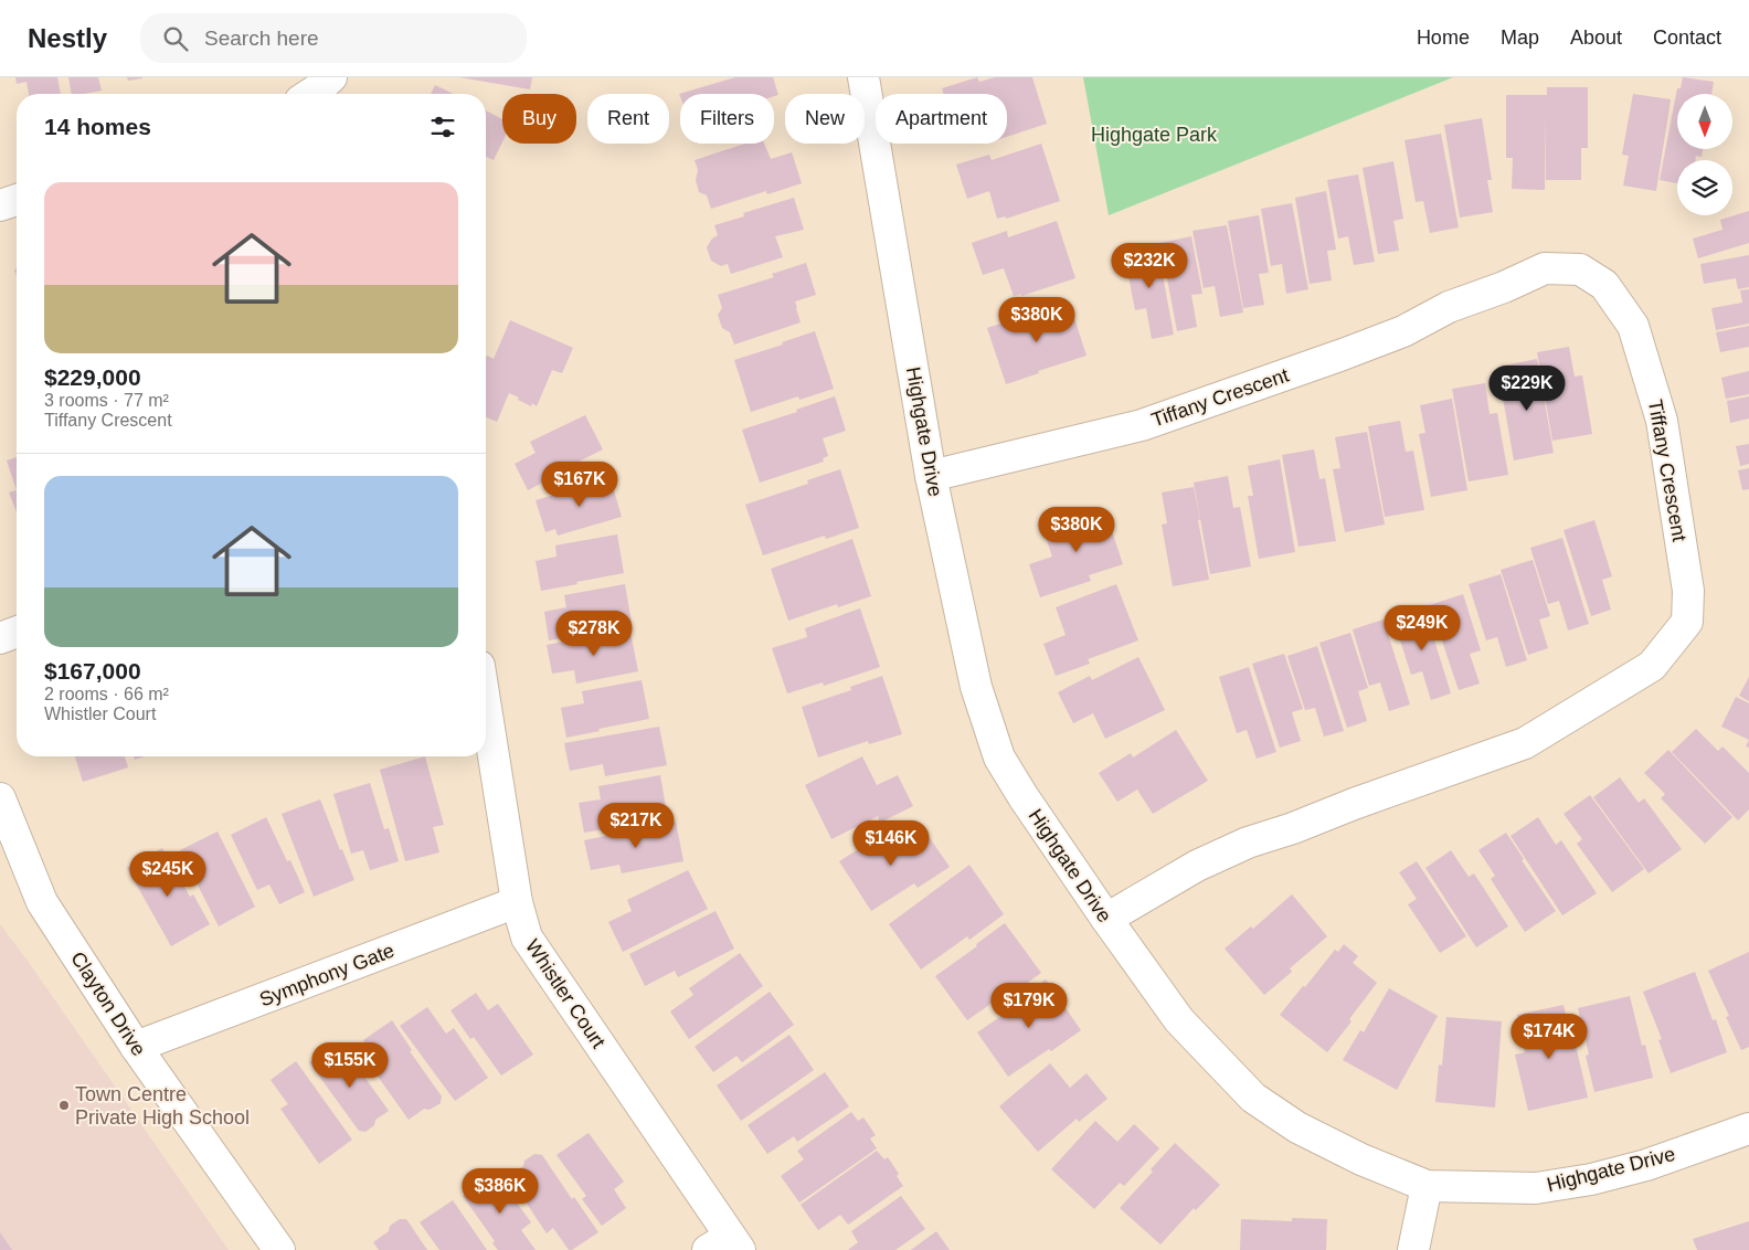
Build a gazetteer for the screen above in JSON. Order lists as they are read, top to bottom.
{
  "streets": {
    "street": [
      "Tiffany Crescent",
      "Highgate Drive",
      "Symphony Gate",
      "Whistler Court",
      "Clayton Drive"
    ]
  },
  "crossings": [
    ["Tiffany Crescent", "Highgate Drive"],
    ["Symphony Gate", "Whistler Court"],
    ["Symphony Gate", "Clayton Drive"]
  ],
  "parks": ["Highgate Park"],
  "places": ["Town Centre Private High School"],
  "north": "bottom",
  "page": {
    "header": "Nestly",
    "search": "Search here",
    "nav": [
      "Home",
      "Map",
      "About",
      "Contact"
    ],
    "chip": [
      "Buy",
      "Rent",
      "Filters",
      "New",
      "Apartment"
    ],
    "heading": "14 homes",
    "list": [
      {
        "name": "$229,000",
        "note": "3 rooms · 77 m² · Tiffany Crescent"
      },
      {
        "name": "$167,000",
        "note": "2 rooms · 66 m² · Whistler Court"
      }
    ],
    "price": [
      "$232K",
      "$380K",
      "$229K",
      "$167K",
      "$380K",
      "$249K",
      "$278K",
      "$217K",
      "$146K",
      "$245K",
      "$179K",
      "$174K",
      "$155K",
      "$386K"
    ]
  }
}
